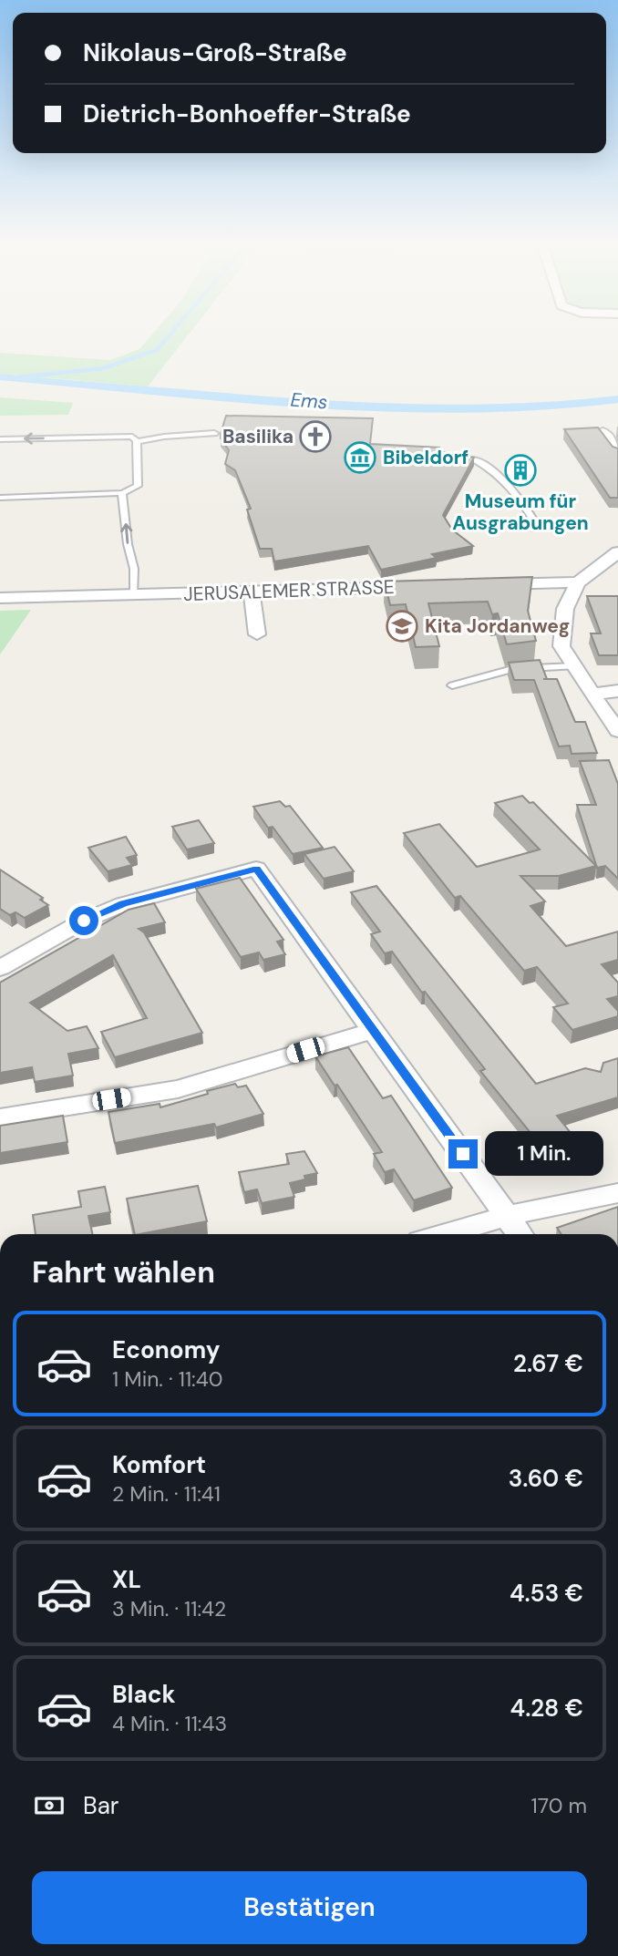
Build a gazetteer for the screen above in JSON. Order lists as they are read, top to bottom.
{
  "streets": {
    "street": ["JERUSALEMER STRASSE"]
  },
  "water": ["Ems"],
  "places": {
    "church": ["Basilika"],
    "museum": ["Bibeldorf"],
    "building": ["Museum für Ausgrabungen"],
    "school or university": ["Kita Jordanweg"]
  },
  "page": {
    "banner": ["Nikolaus-Groß-Straße", "Dietrich-Bonhoeffer-Straße"],
    "bubble": "1 Min.",
    "heading": "Fahrt wählen",
    "list": [
      {
        "name": "Economy",
        "note": "1 Min. · 11:40",
        "value": "2.67 €"
      },
      {
        "name": "Komfort",
        "note": "2 Min. · 11:41",
        "value": "3.60 €"
      },
      {
        "name": "XL",
        "note": "3 Min. · 11:42",
        "value": "4.53 €"
      },
      {
        "name": "Black",
        "note": "4 Min. · 11:43",
        "value": "4.28 €"
      }
    ],
    "pay": ["Bar", "170 m"],
    "buttons": "Bestätigen"
  }
}
